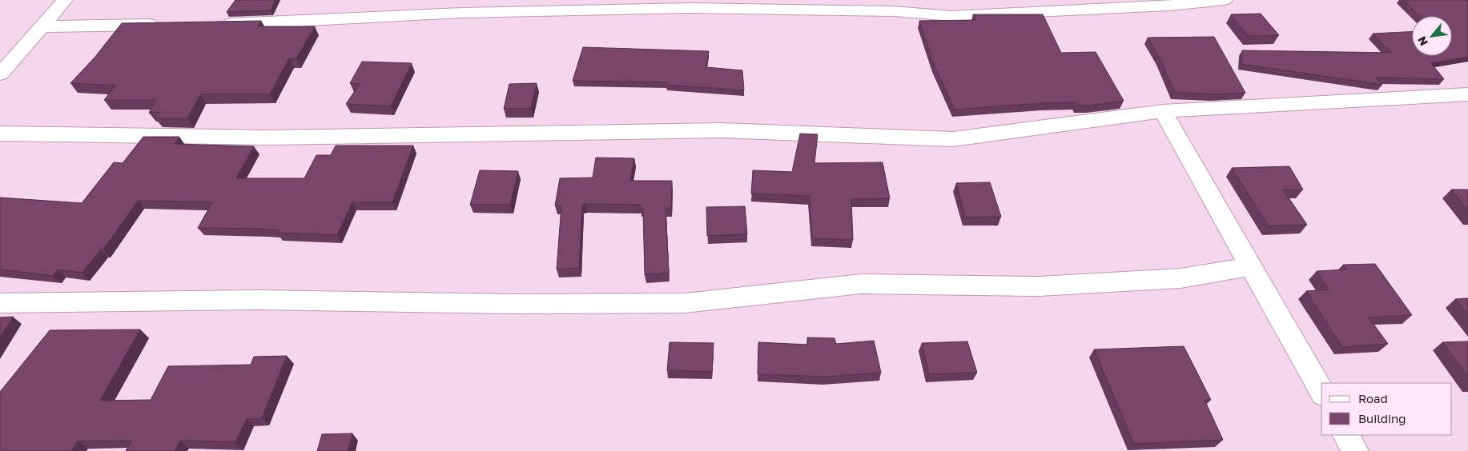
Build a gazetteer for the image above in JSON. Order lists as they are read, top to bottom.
{
  "legend": ["Road", "Building"],
  "north": "bottom left"
}
